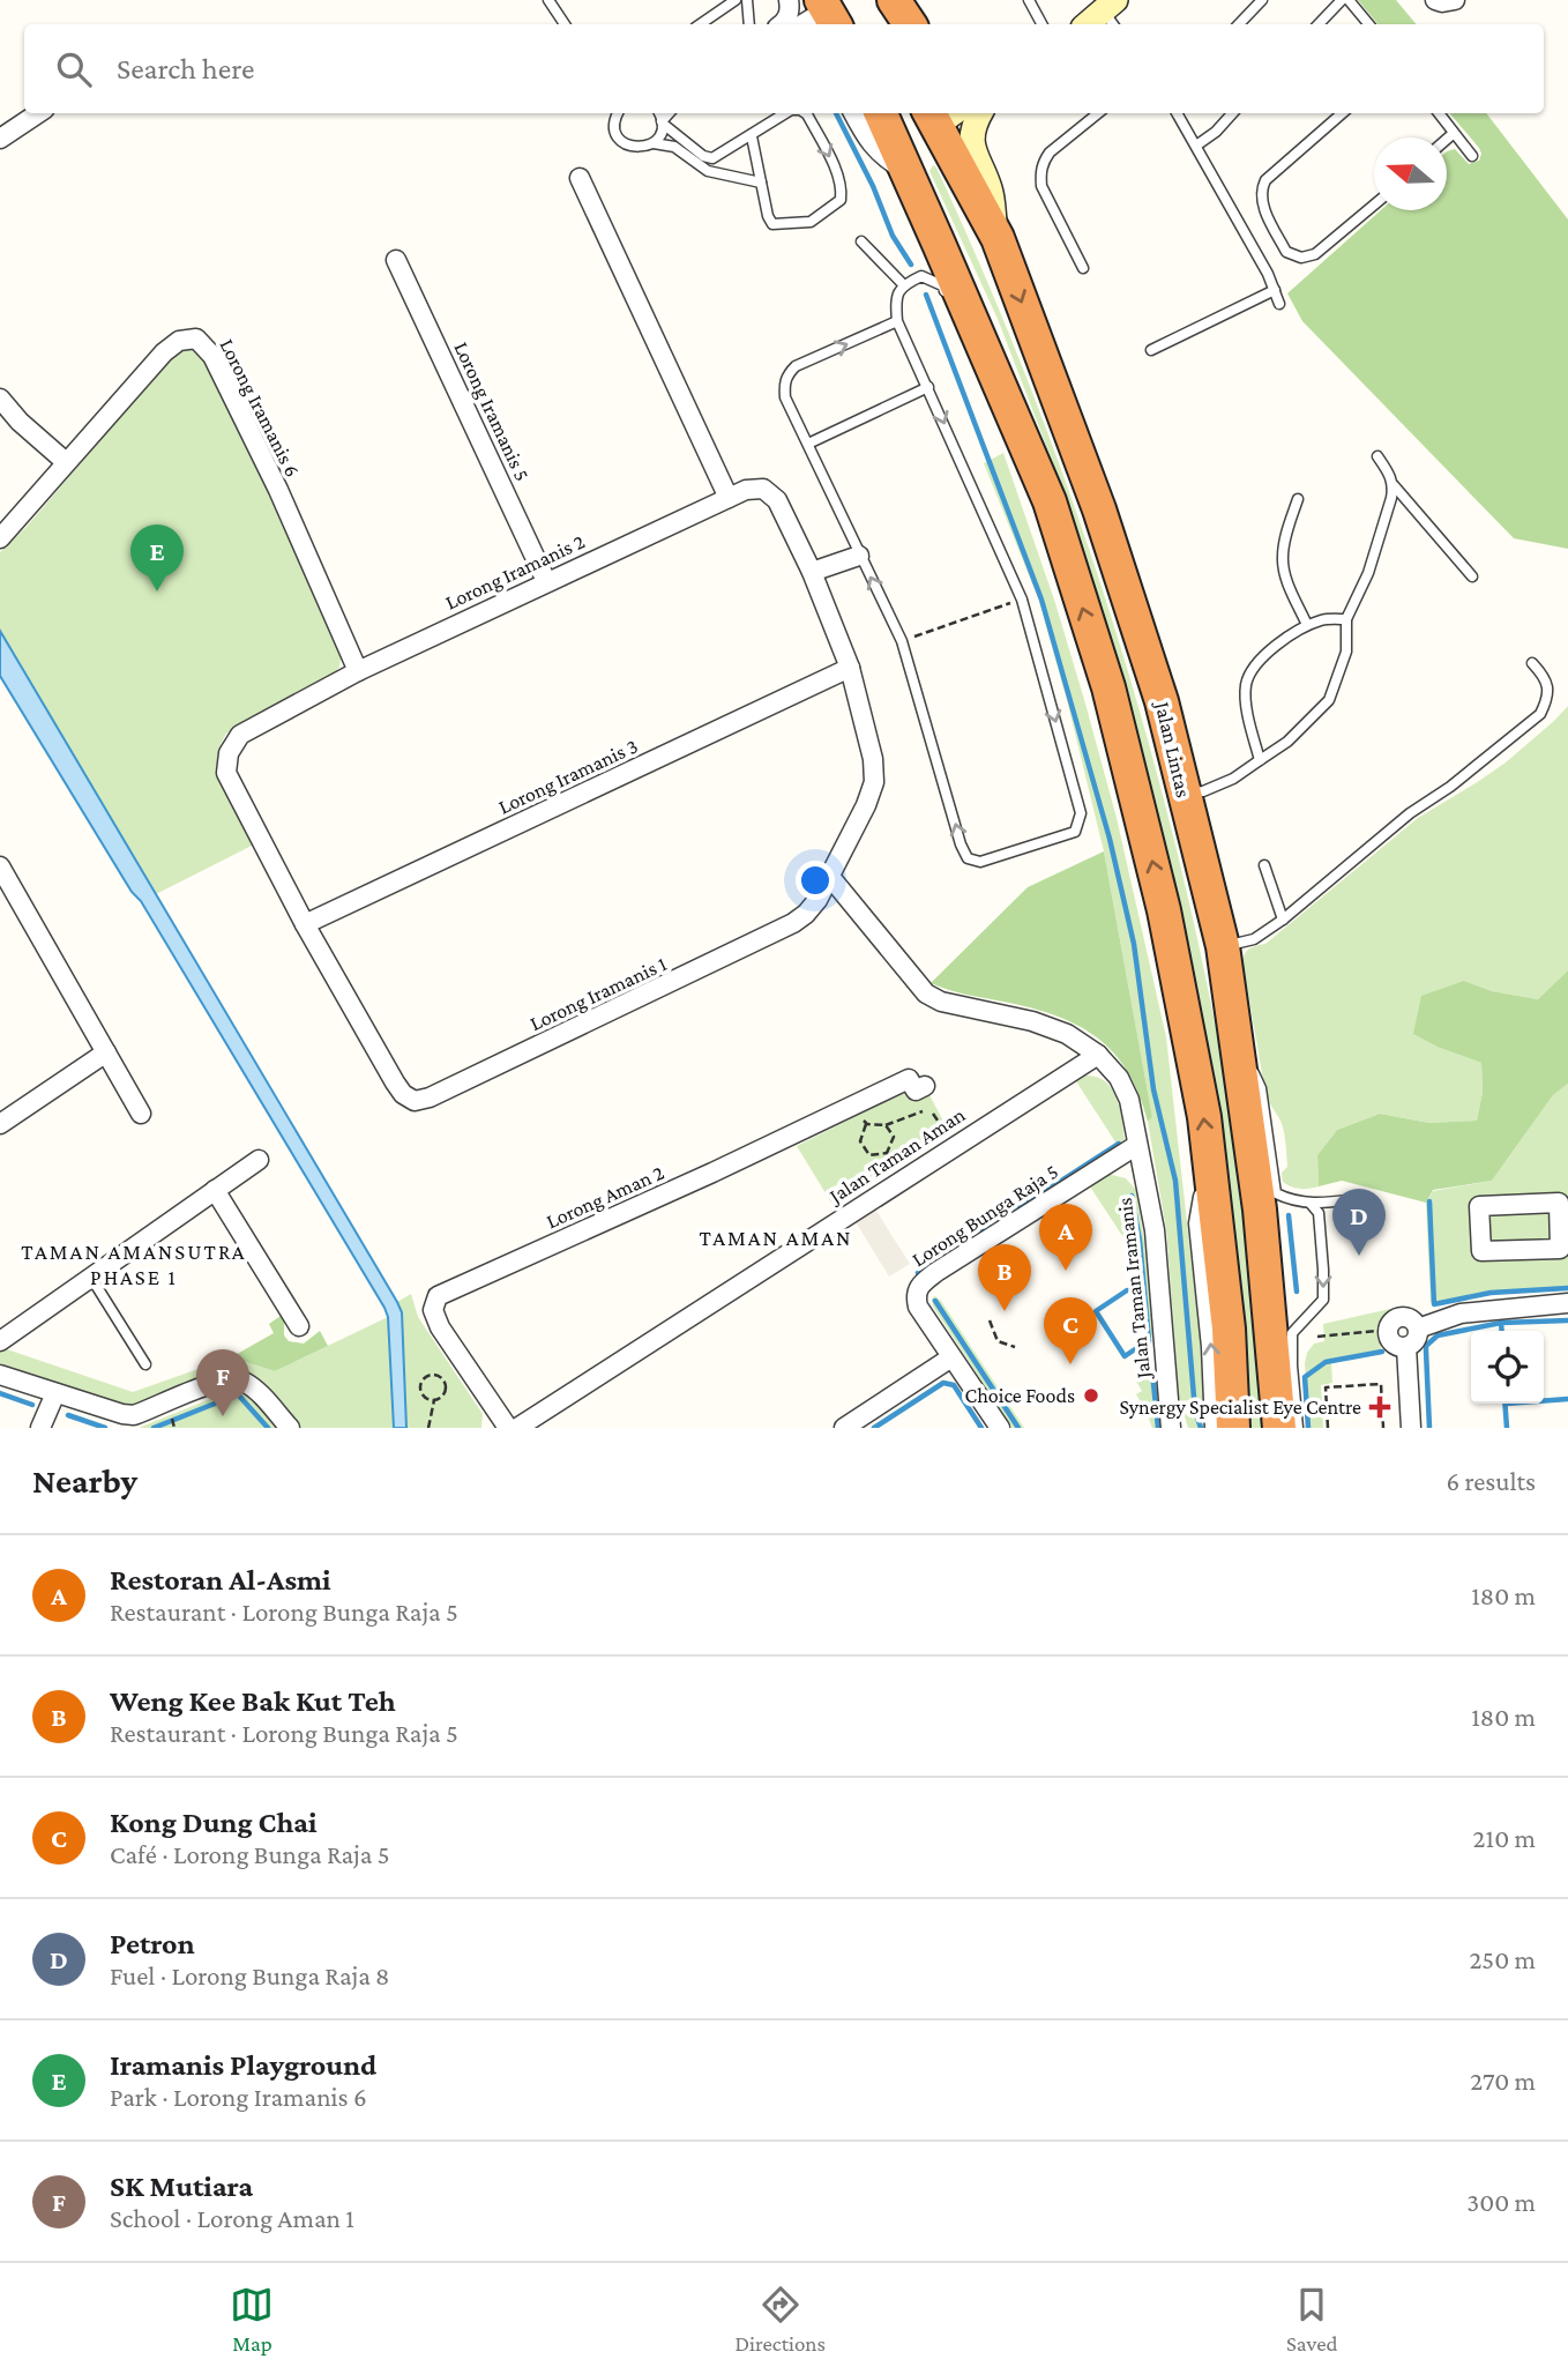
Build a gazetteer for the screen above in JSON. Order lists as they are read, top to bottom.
{
  "streets": {
    "highway": ["Jalan Lintas"],
    "street": [
      "Lorong Iramanis 6",
      "Lorong Iramanis 5",
      "Lorong Iramanis 2",
      "Lorong Iramanis 3",
      "Lorong Iramanis 1",
      "Jalan Taman Aman",
      "Lorong Aman 2",
      "Lorong Bunga Raja 5",
      "Jalan Taman Iramanis"
    ]
  },
  "crossings": [
    ["Lorong Iramanis 6", "Lorong Iramanis 2"],
    ["Lorong Iramanis 5", "Lorong Iramanis 2"],
    ["Lorong Iramanis 2", "Lorong Iramanis 1"],
    ["Lorong Iramanis 3", "Lorong Iramanis 1"],
    ["Lorong Iramanis 1", "Jalan Taman Iramanis"],
    ["Jalan Taman Aman", "Jalan Taman Iramanis"],
    ["Lorong Bunga Raja 5", "Jalan Taman Iramanis"]
  ],
  "districts": ["TAMAN AMAN", "TAMAN AMANSUTRA PHASE 1"],
  "places": {
    "other": ["Choice Foods"],
    "health": ["Synergy Specialist Eye Centre"]
  },
  "north": "left",
  "page": {
    "search": "Search here",
    "pins": [
      "E",
      "D",
      "A",
      "B",
      "C",
      "F"
    ],
    "heading": ["Nearby", "6 results"],
    "list": [
      {
        "mark": "A",
        "name": "Restoran Al-Asmi",
        "note": "Restaurant · Lorong Bunga Raja 5",
        "value": "180 m"
      },
      {
        "mark": "B",
        "name": "Weng Kee Bak Kut Teh",
        "note": "Restaurant · Lorong Bunga Raja 5",
        "value": "180 m"
      },
      {
        "mark": "C",
        "name": "Kong Dung Chai",
        "note": "Café · Lorong Bunga Raja 5",
        "value": "210 m"
      },
      {
        "mark": "D",
        "name": "Petron",
        "note": "Fuel · Lorong Bunga Raja 8",
        "value": "250 m"
      },
      {
        "mark": "E",
        "name": "Iramanis Playground",
        "note": "Park · Lorong Iramanis 6",
        "value": "270 m"
      },
      {
        "mark": "F",
        "name": "SK Mutiara",
        "note": "School · Lorong Aman 1",
        "value": "300 m"
      }
    ],
    "nav": ["Map", "Directions", "Saved"]
  }
}
